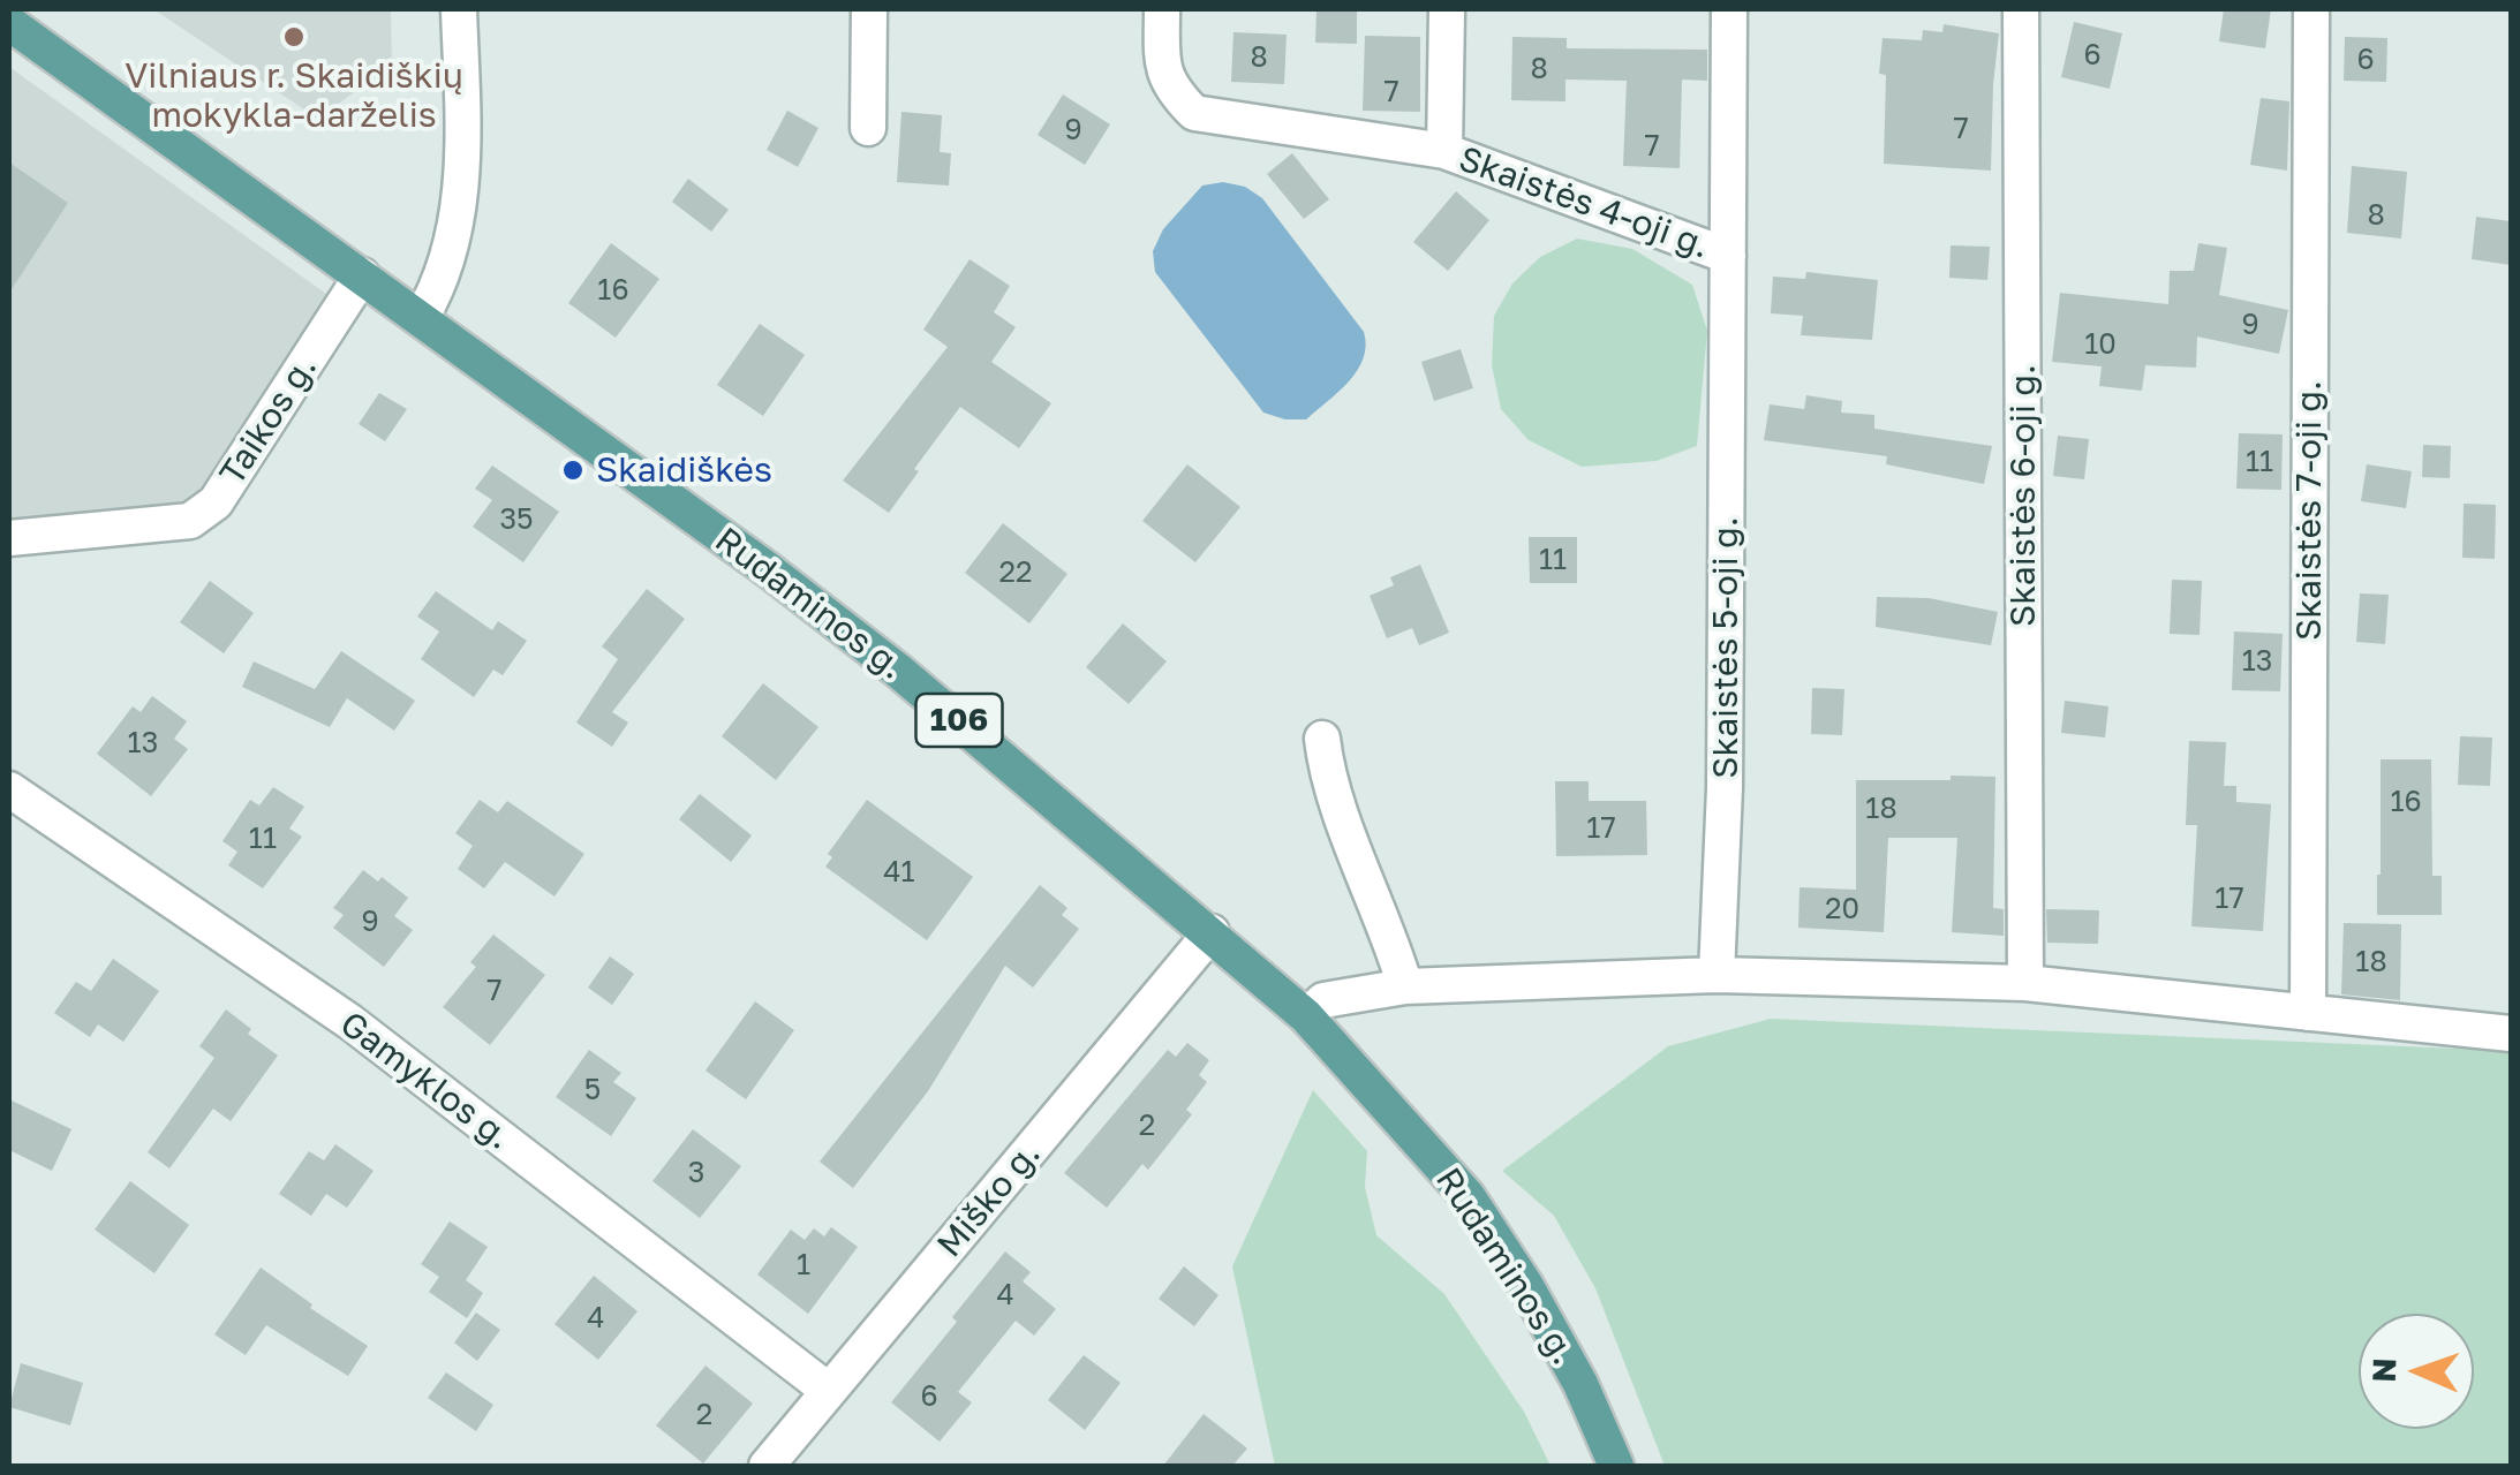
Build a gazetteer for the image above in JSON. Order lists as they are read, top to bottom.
{
  "streets": {
    "main road": ["Rudaminos g.", "106"],
    "street": [
      "Skaistės 4-oji g.",
      "Taikos g.",
      "Skaistės 6-oji g.",
      "Skaistės 7-oji g.",
      "Skaistės 5-oji g.",
      "Gamyklos g.",
      "Miško g."
    ]
  },
  "crossings": [
    ["Skaistės 4-oji g.", "Skaistės 5-oji g."],
    ["Taikos g.", "Rudaminos g."],
    ["Rudaminos g.", "Miško g."],
    ["Gamyklos g.", "Miško g."]
  ],
  "places": ["Vilniaus r. Skaidiškių mokykla-darželis", "Skaidiškės"],
  "house_numbers": [
    "6",
    "8",
    "6",
    "8",
    "7",
    "7",
    "9",
    "7",
    "8",
    "16",
    "9",
    "10",
    "11",
    "35",
    "11",
    "22",
    "13",
    "13",
    "16",
    "18",
    "17",
    "11",
    "41",
    "17",
    "20",
    "9",
    "18",
    "7",
    "5",
    "2",
    "3",
    "1",
    "4",
    "4",
    "6",
    "2"
  ],
  "north": "left"
}
